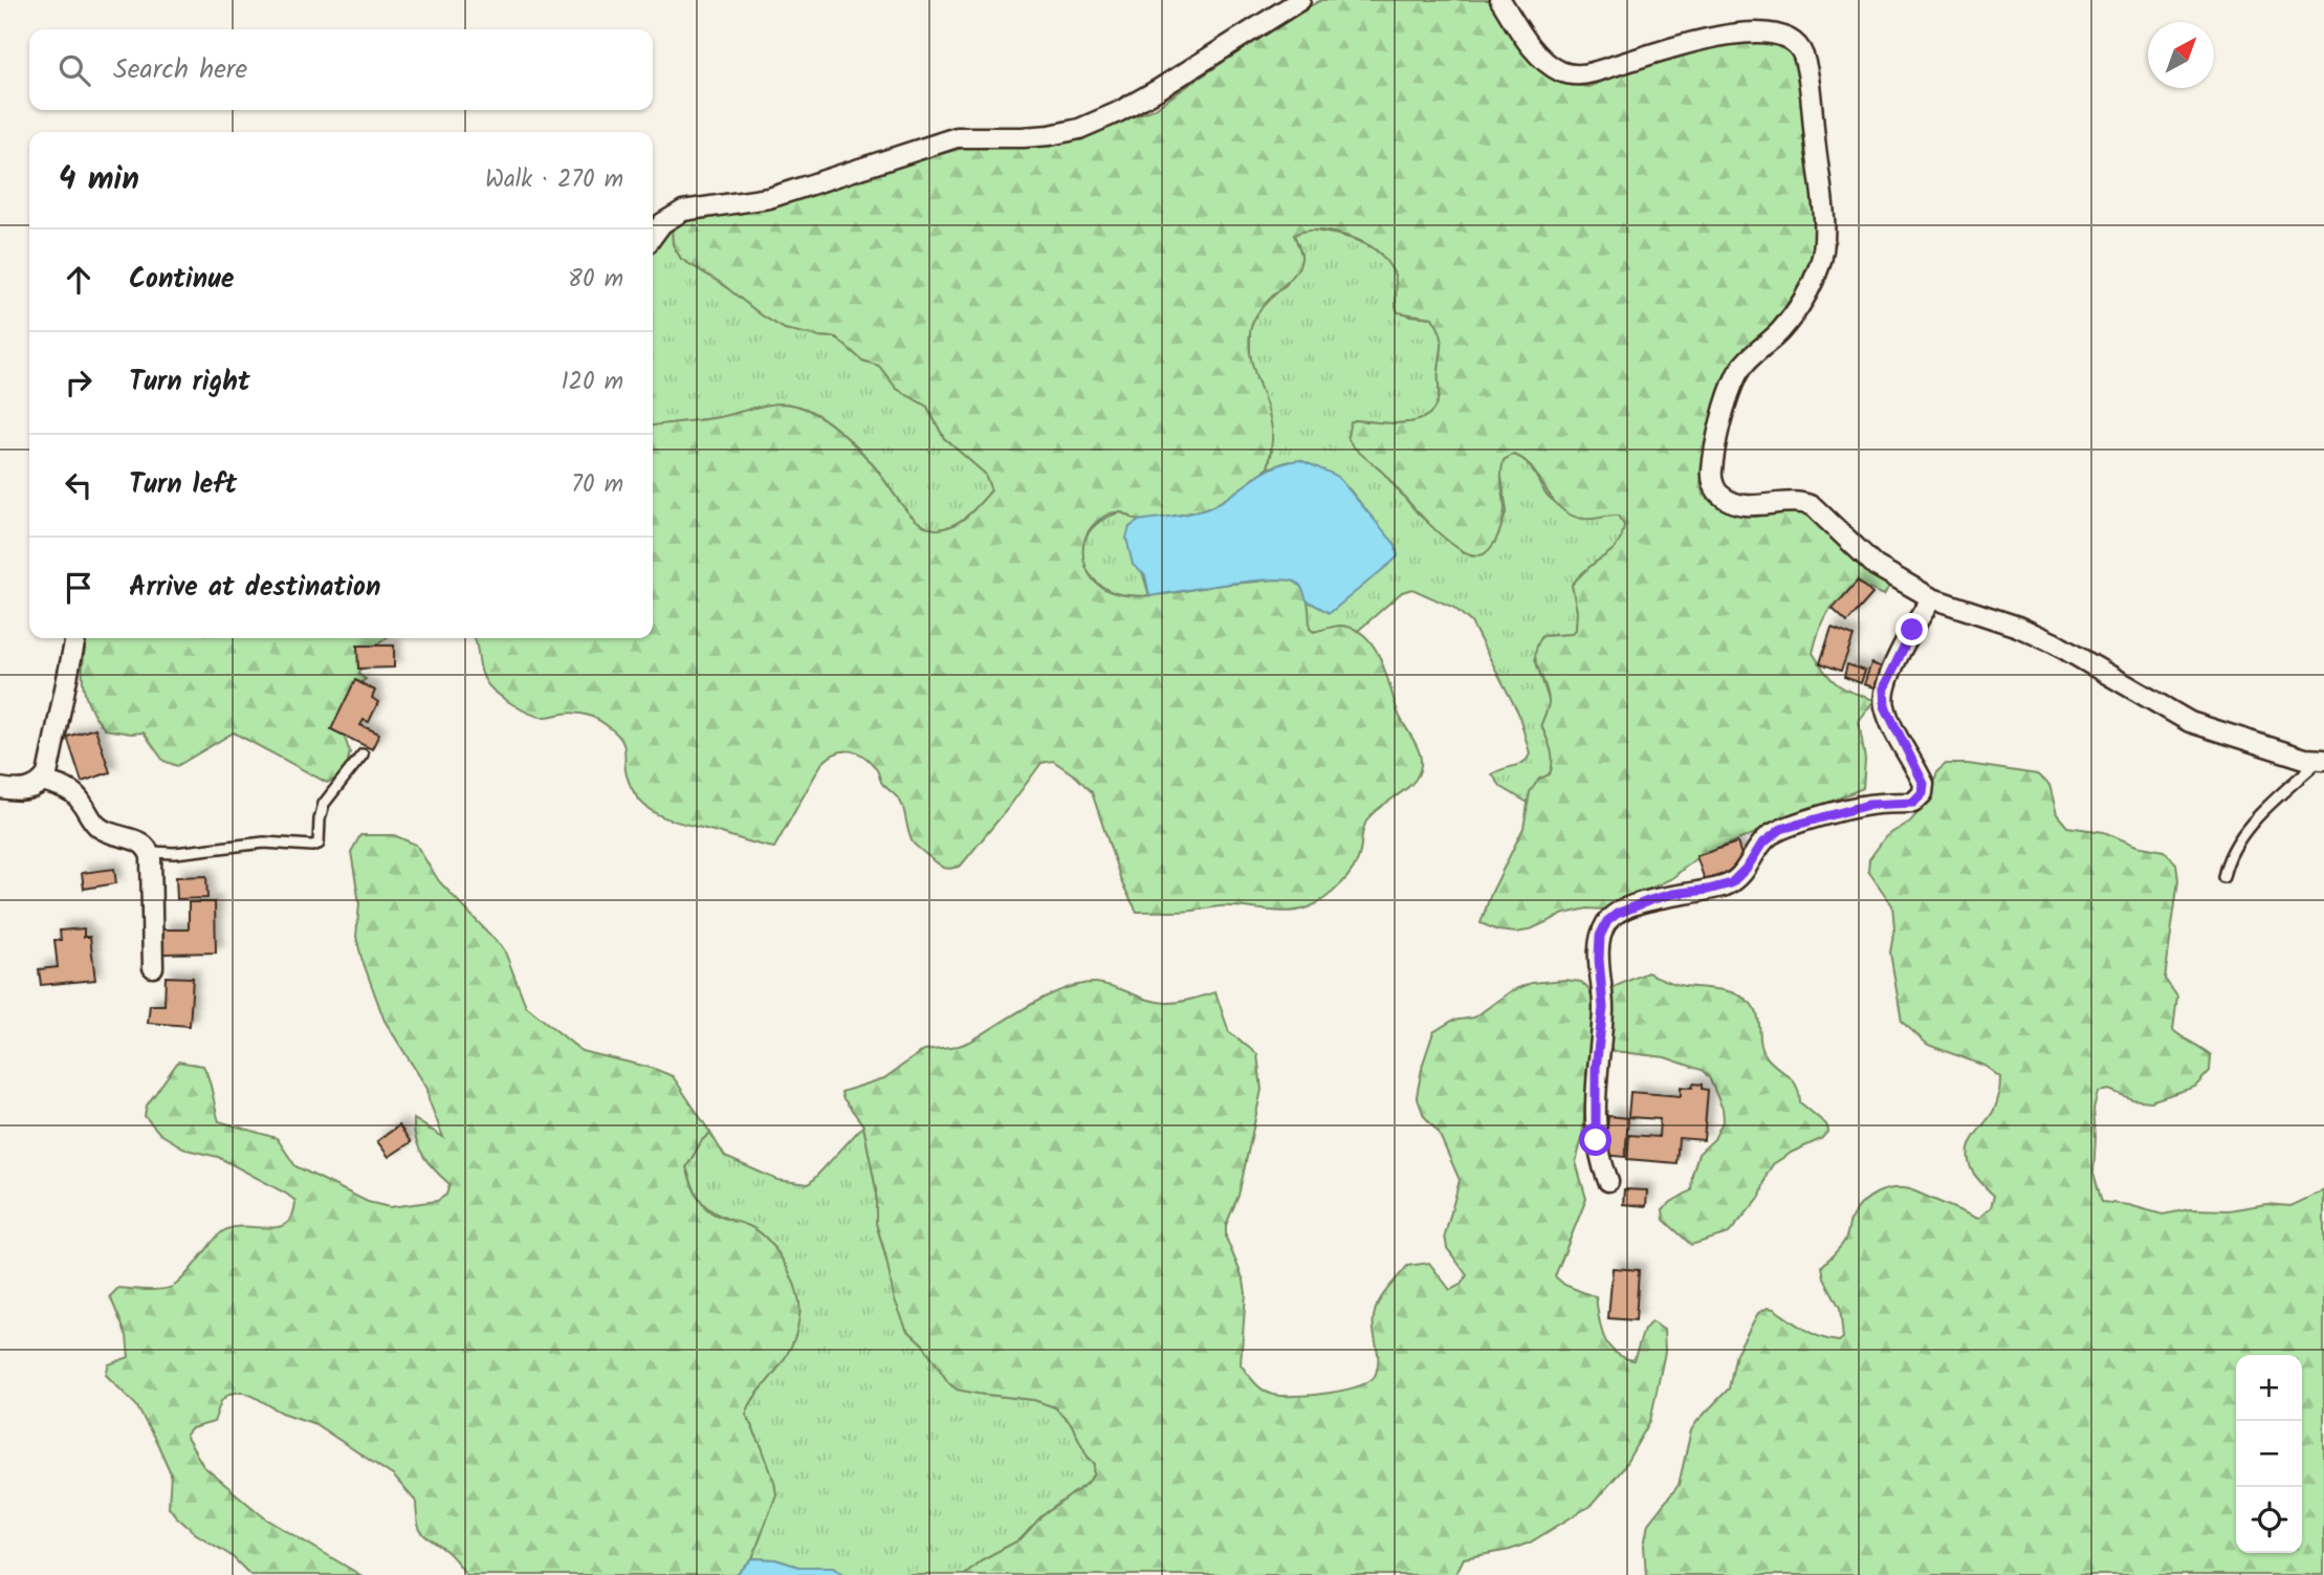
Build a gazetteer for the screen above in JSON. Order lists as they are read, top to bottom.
{
  "north": "top right",
  "page": {
    "search": "Search here",
    "heading": ["4 min", "Walk · 270 m"],
    "list": [
      ["Continue", "80 m"],
      ["Turn right", "120 m"],
      ["Turn left", "70 m"],
      "Arrive at destination"
    ],
    "map_buttons": ["+", "−"]
  }
}
